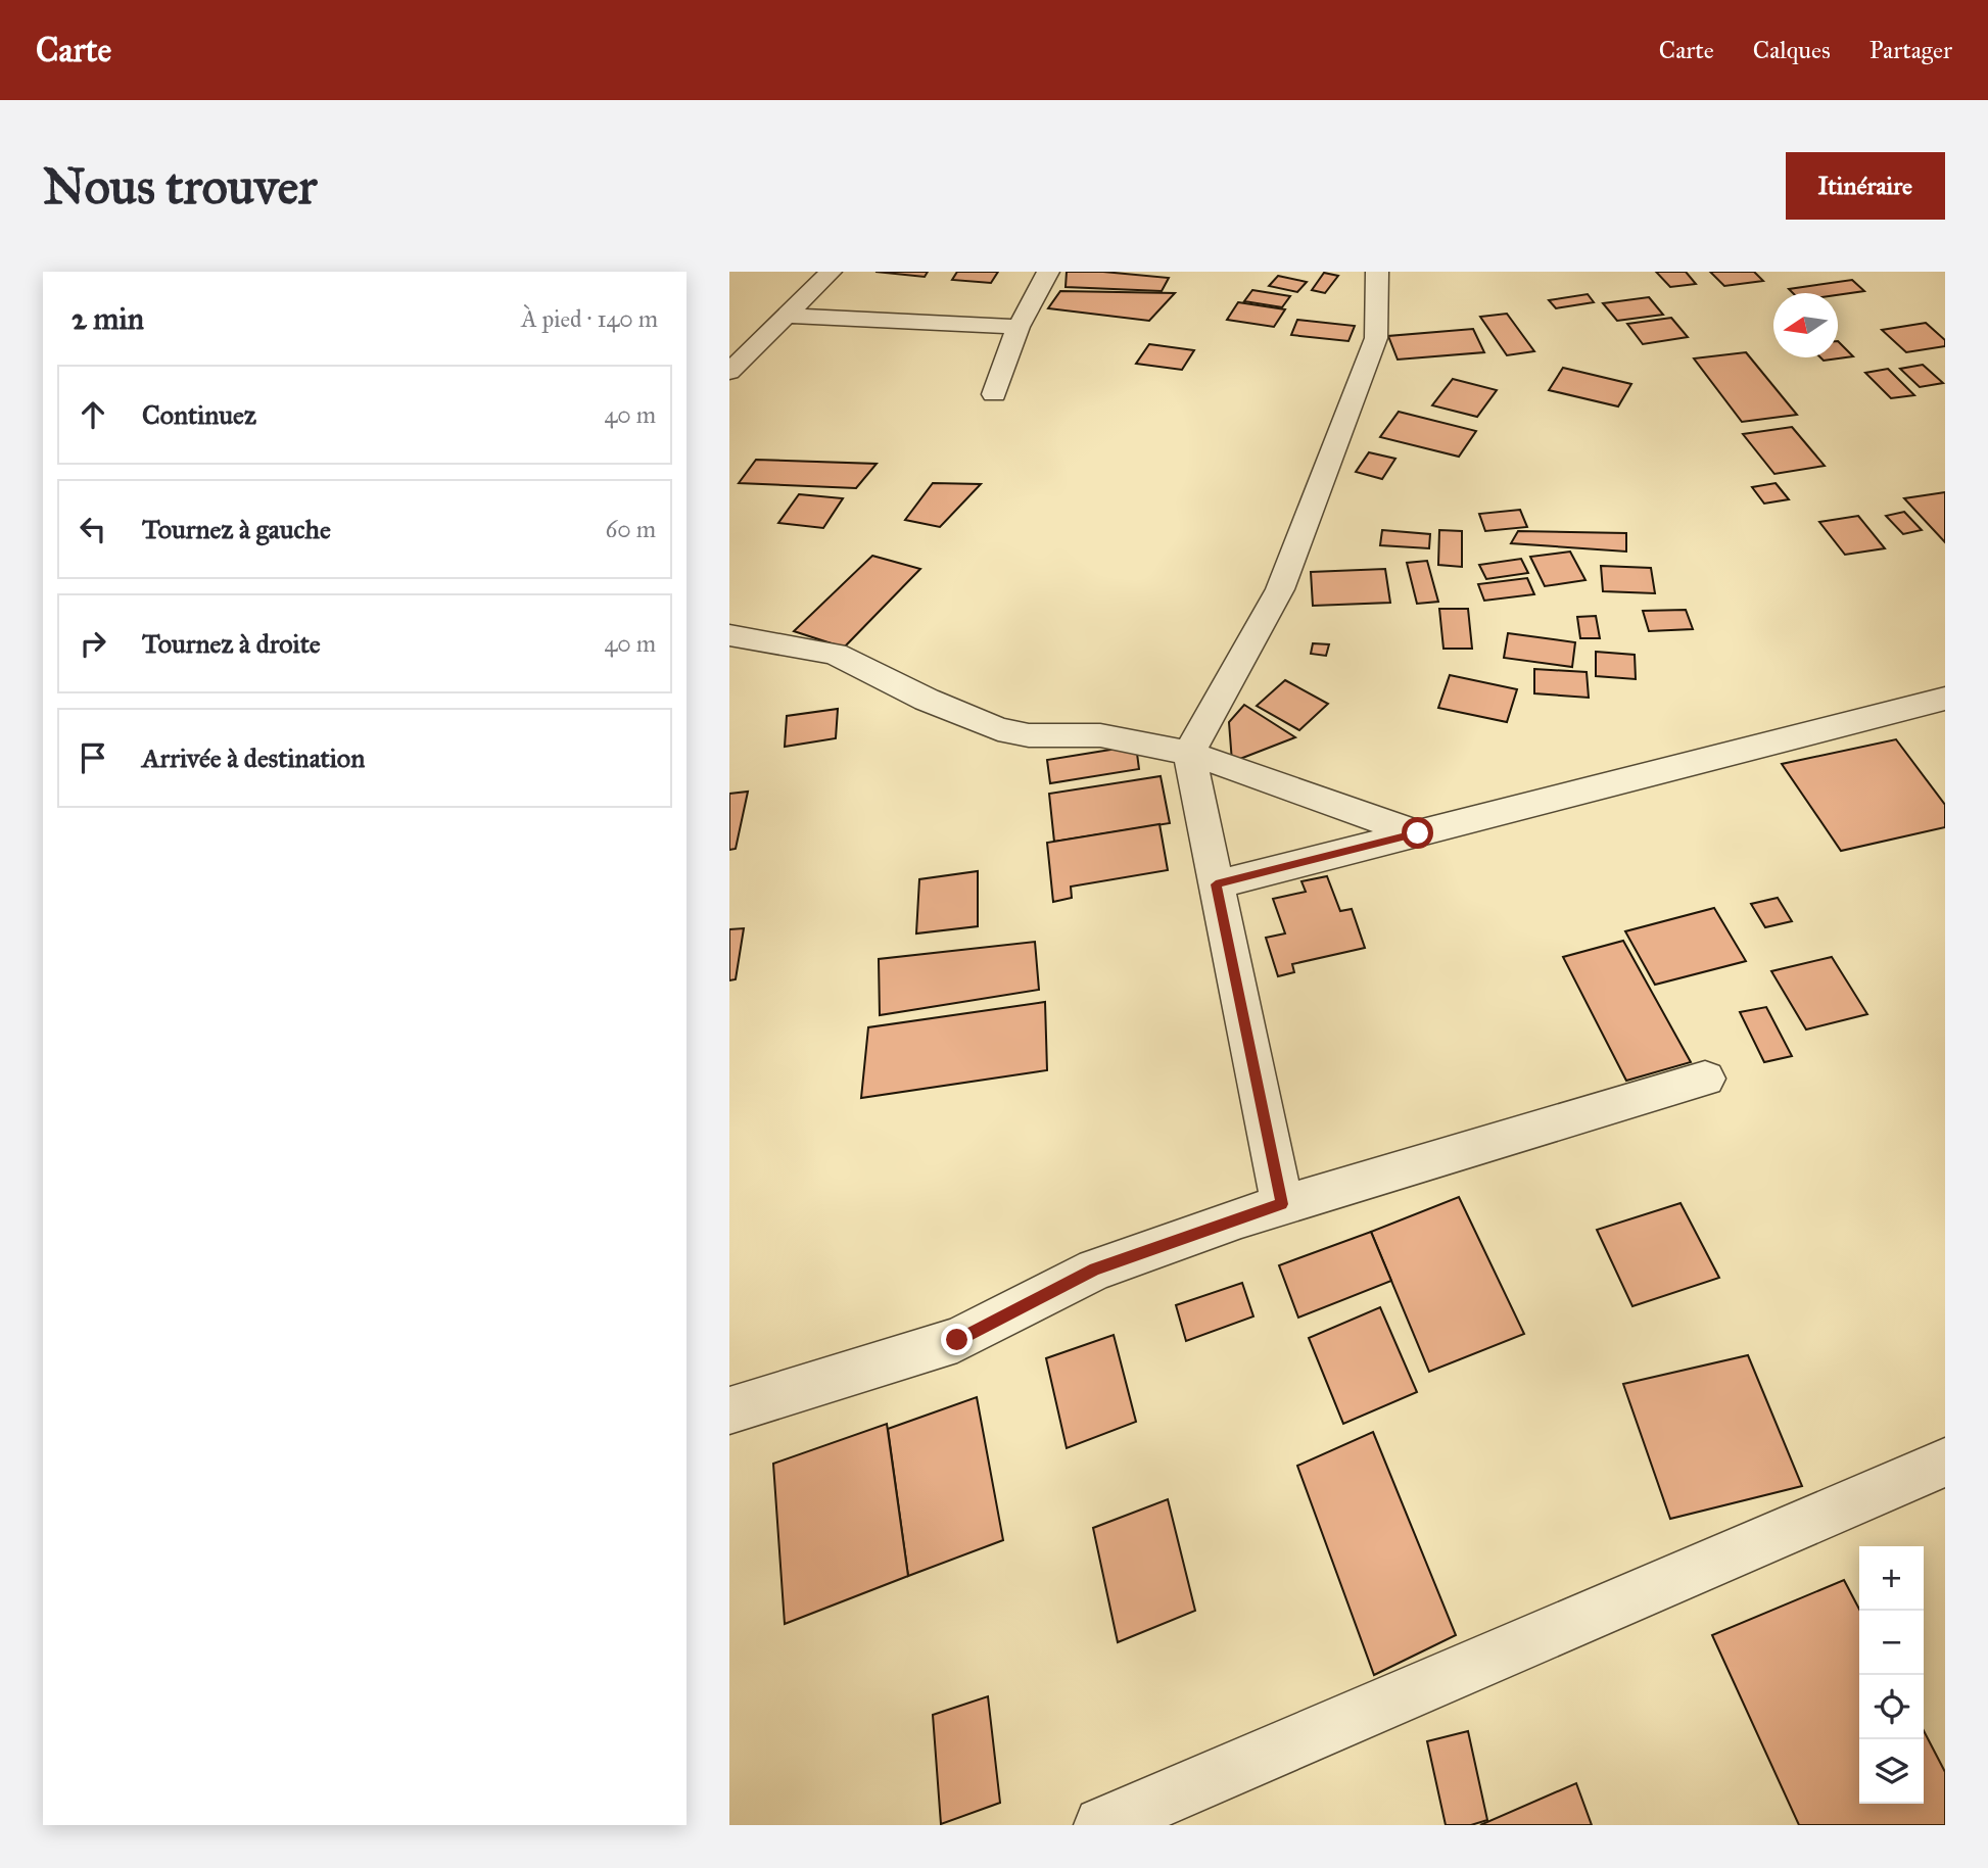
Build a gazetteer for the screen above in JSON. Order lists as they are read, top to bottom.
{
  "north": "left",
  "page": {
    "header": "Carte",
    "nav": ["Carte", "Calques", "Partager"],
    "buttons": "Itinéraire",
    "title": "Nous trouver",
    "heading": ["2 min", "À pied · 140 m"],
    "list": [
      ["Continuez", "40 m"],
      ["Tournez à gauche", "60 m"],
      ["Tournez à droite", "40 m"],
      "Arrivée à destination"
    ],
    "map_buttons": ["+", "−"]
  }
}
